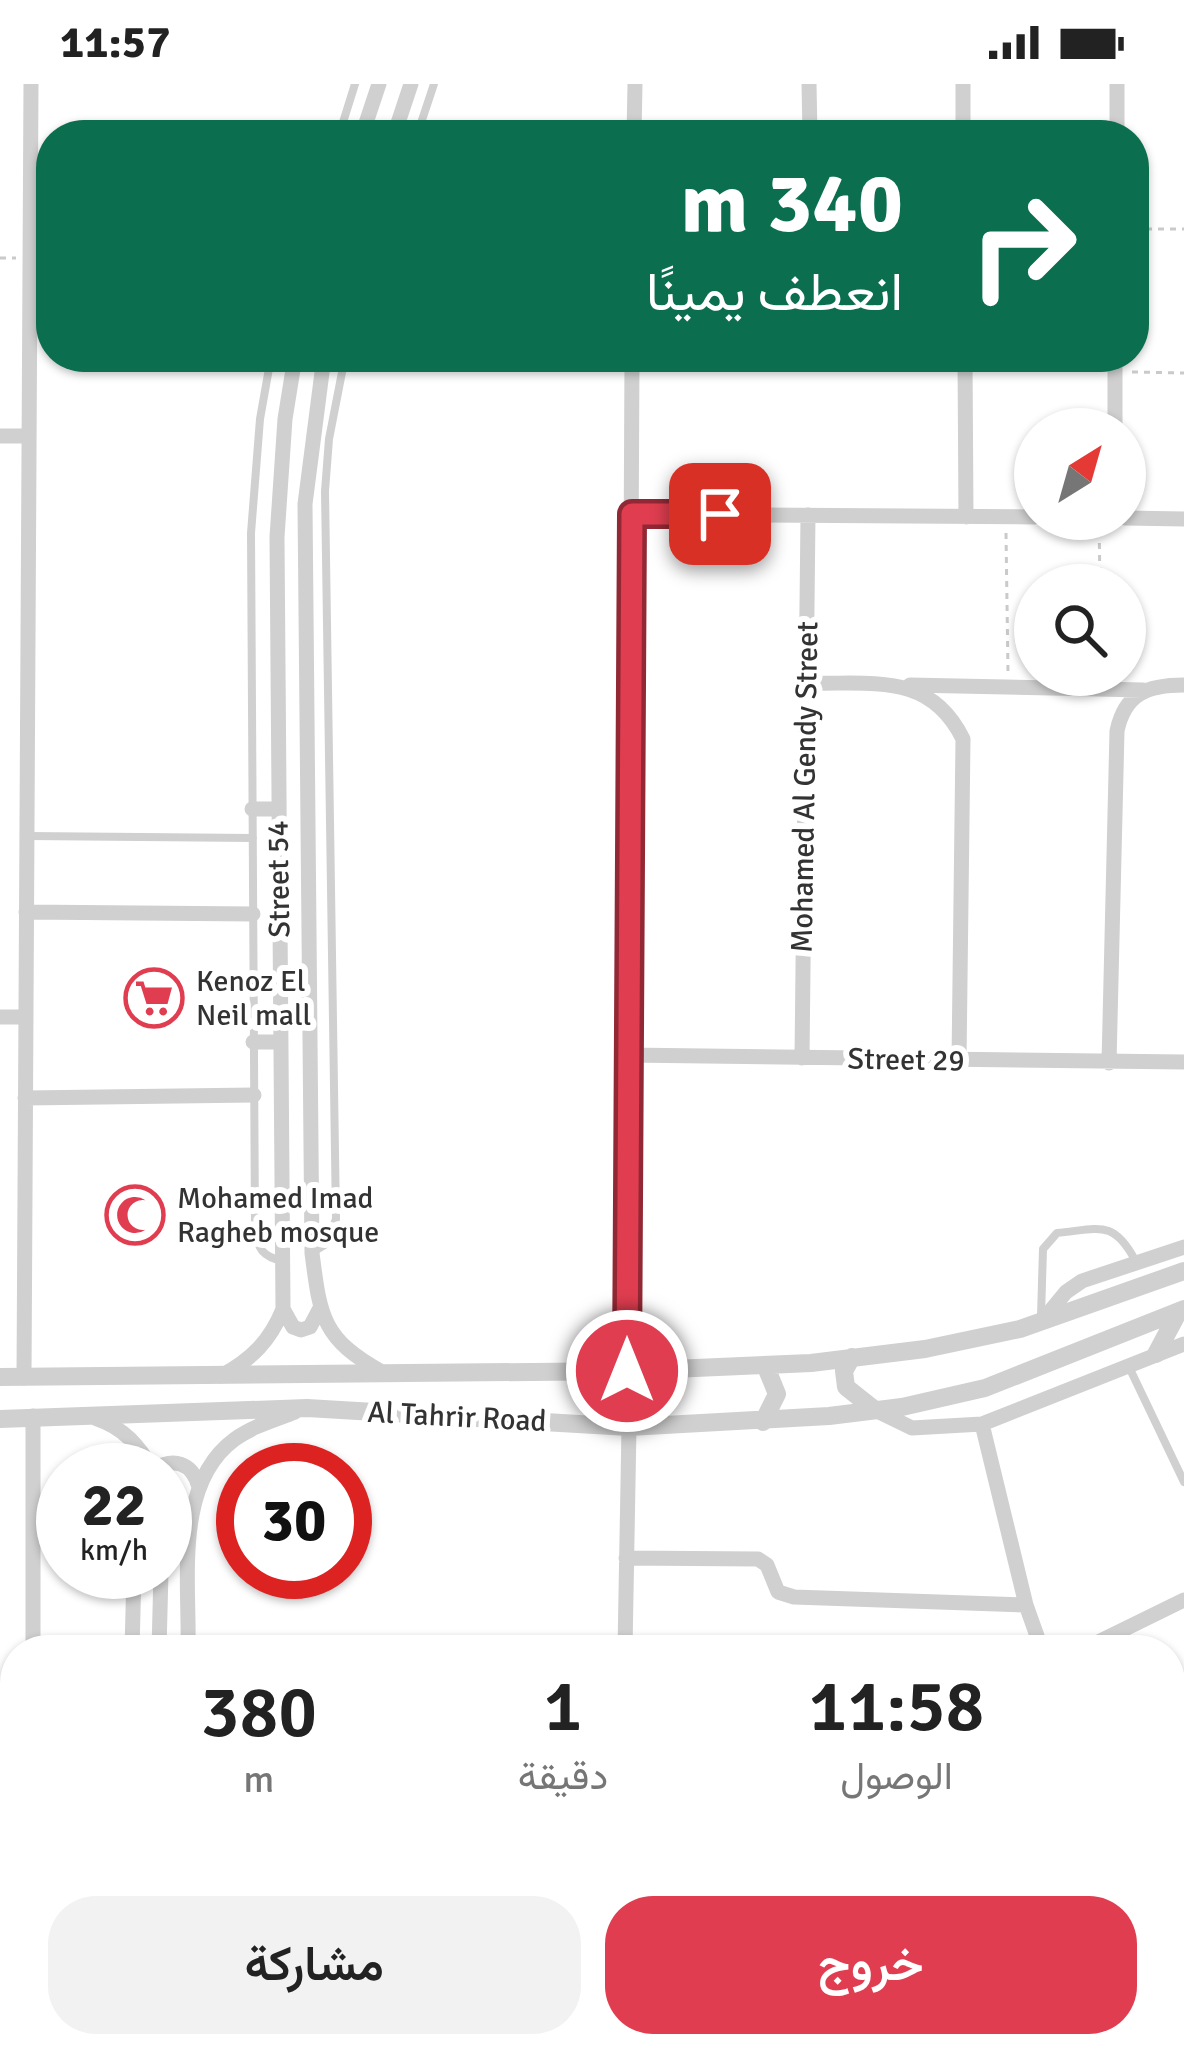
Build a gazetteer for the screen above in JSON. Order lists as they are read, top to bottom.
{
  "streets": {
    "street": [
      "Mohamed Al Gendy Street",
      "Street 54",
      "Street 29",
      "Al Tahrir Road"
    ]
  },
  "crossings": [
    ["Mohamed Al Gendy Street", "Street 29"]
  ],
  "places": {
    "supermarket": ["Kenoz El Neil mall"],
    "mosque": ["Mohamed Imad Ragheb mosque"]
  },
  "north": "top right",
  "page": {
    "status": "11:57",
    "turn": ["340 m", "انعطف يمينًا"],
    "speed": "22 km/h",
    "limit": "30",
    "eta": [
      "11:58",
      "الوصول",
      "1",
      "دقيقة",
      "380",
      "m"
    ],
    "buttons": ["خروج", "مشاركة"]
  }
}
